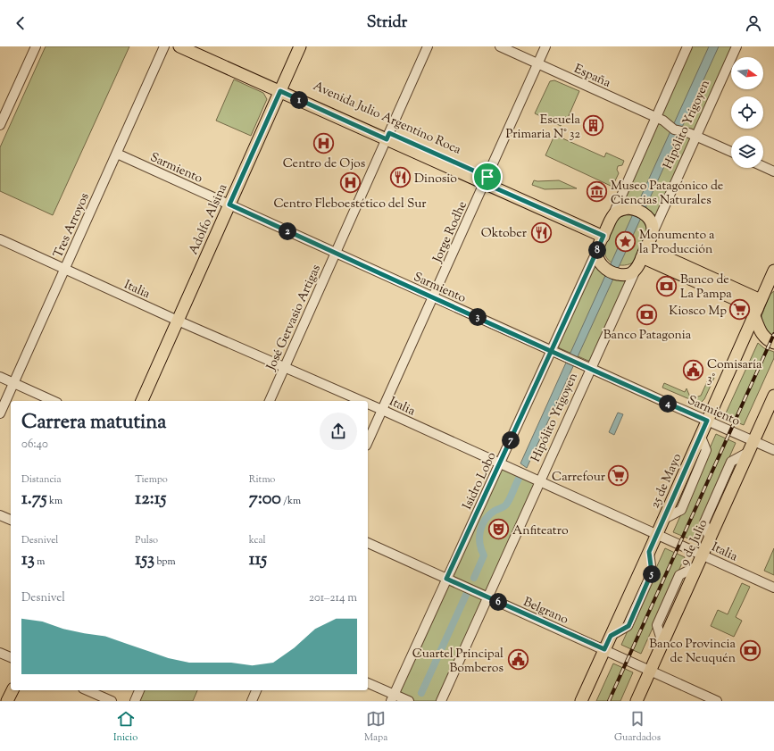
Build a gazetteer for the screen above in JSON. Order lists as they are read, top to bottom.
{
  "streets": {
    "main road": [
      "Avenida Julio Argentino Roca",
      "Hipólito Yrigoyen",
      "Adolfo Alsina",
      "25 de Mayo",
      "9 de Julio"
    ],
    "street": [
      "España",
      "Sarmiento",
      "Tres Arroyos",
      "Jorge Rodhe",
      "Italia",
      "José Gervasio Artigas",
      "Isidro Lobo",
      "Belgrano"
    ]
  },
  "crossings": [
    ["España", "Hipólito Yrigoyen"],
    ["España", "Jorge Rodhe"],
    ["Avenida Julio Argentino Roca", "Hipólito Yrigoyen"],
    ["Avenida Julio Argentino Roca", "Adolfo Alsina"],
    ["Avenida Julio Argentino Roca", "Jorge Rodhe"],
    ["Avenida Julio Argentino Roca", "José Gervasio Artigas"],
    ["Avenida Julio Argentino Roca", "Isidro Lobo"],
    ["Hipólito Yrigoyen", "Sarmiento"],
    ["Hipólito Yrigoyen", "Italia"],
    ["Hipólito Yrigoyen", "Isidro Lobo"],
    ["Hipólito Yrigoyen", "Belgrano"],
    ["Sarmiento", "Adolfo Alsina"],
    ["Sarmiento", "Tres Arroyos"],
    ["Sarmiento", "Jorge Rodhe"],
    ["Sarmiento", "José Gervasio Artigas"],
    ["Sarmiento", "Isidro Lobo"],
    ["Sarmiento", "25 de Mayo"],
    ["Sarmiento", "9 de Julio"],
    ["Adolfo Alsina", "Italia"],
    ["Tres Arroyos", "Italia"],
    ["Jorge Rodhe", "Italia"],
    ["Italia", "José Gervasio Artigas"],
    ["Italia", "Isidro Lobo"],
    ["Italia", "25 de Mayo"],
    ["Italia", "9 de Julio"],
    ["Isidro Lobo", "Belgrano"],
    ["25 de Mayo", "Belgrano"],
    ["9 de Julio", "Belgrano"]
  ],
  "places": {
    "building": ["Escuela Primaria N° 32"],
    "hospital": ["Centro de Ojos", "Centro Fleboestético del Sur"],
    "restaurant": ["Dinosio", "Oktober"],
    "museum": ["Museo Patagónico de Ciencias Naturales"],
    "place": ["Monumento a la Producción"],
    "bank": ["Banco de La Pampa", "Banco Patagonia", "Banco Provincia de Neuquén"],
    "supermarket": ["Kiosco Mp", "Carrefour"],
    "public building": ["Comisaría 3°", "Cuartel Principal Bomberos"],
    "theatre": ["Anfiteatro"]
  },
  "north": "right",
  "page": {
    "header": "Stridr",
    "pins": [
      "1",
      "2",
      "8",
      "3",
      "4",
      "7",
      "5",
      "6"
    ],
    "heading": ["Carrera matutina", "06:40"],
    "stats": [
      ["Distancia", "1.75 km"],
      ["Tiempo", "12:15"],
      ["Ritmo", "7:00 /km"],
      ["Desnivel", "13 m"],
      ["Pulso", "153 bpm"],
      ["kcal", "115"]
    ],
    "chart": ["Desnivel", "201–214 m"],
    "tabs": ["Inicio", "Mapa", "Guardados"]
  }
}
